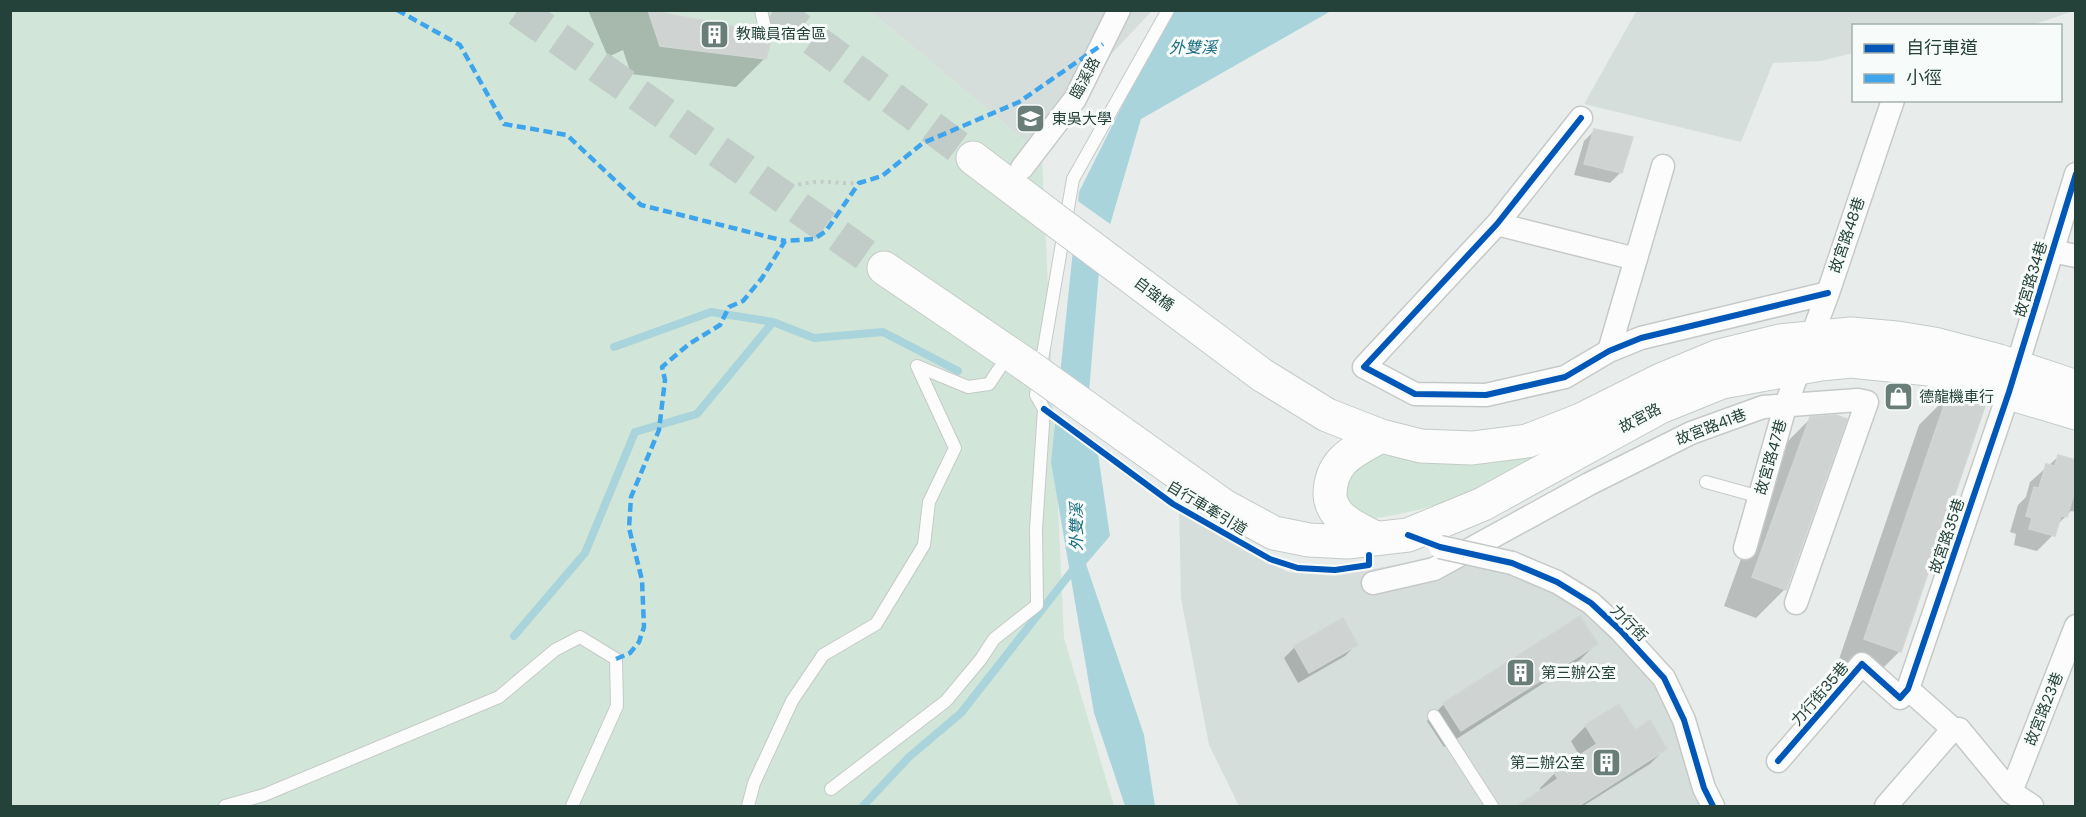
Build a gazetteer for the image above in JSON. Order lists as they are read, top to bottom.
{
  "streets": {
    "main road": ["自強橋", "故宮路"],
    "street": [
      "臨溪路",
      "故宮路48巷",
      "故宮路34巷",
      "故宮路41巷",
      "故宮路47巷",
      "故宮路35巷",
      "力行街",
      "力行街35巷",
      "故宮路23巷"
    ],
    "cycle path": ["自行車牽引道"]
  },
  "crossings": [
    ["故宮路48巷", "故宮路"],
    ["故宮路48巷", "故宮路47巷"],
    ["故宮路34巷", "故宮路"],
    ["故宮路34巷", "故宮路35巷"],
    ["自強橋", "故宮路"],
    ["故宮路", "故宮路47巷"],
    ["故宮路", "故宮路35巷"],
    ["故宮路", "力行街"],
    ["故宮路41巷", "故宮路47巷"],
    ["故宮路35巷", "力行街35巷"]
  ],
  "water": ["外雙溪"],
  "places": {
    "building": ["教職員宿舍區", "第三辦公室", "第二辦公室"],
    "school or university": ["東吳大學"],
    "shop": ["德龍機車行"]
  },
  "legend": ["自行車道", "小徑"]
}
